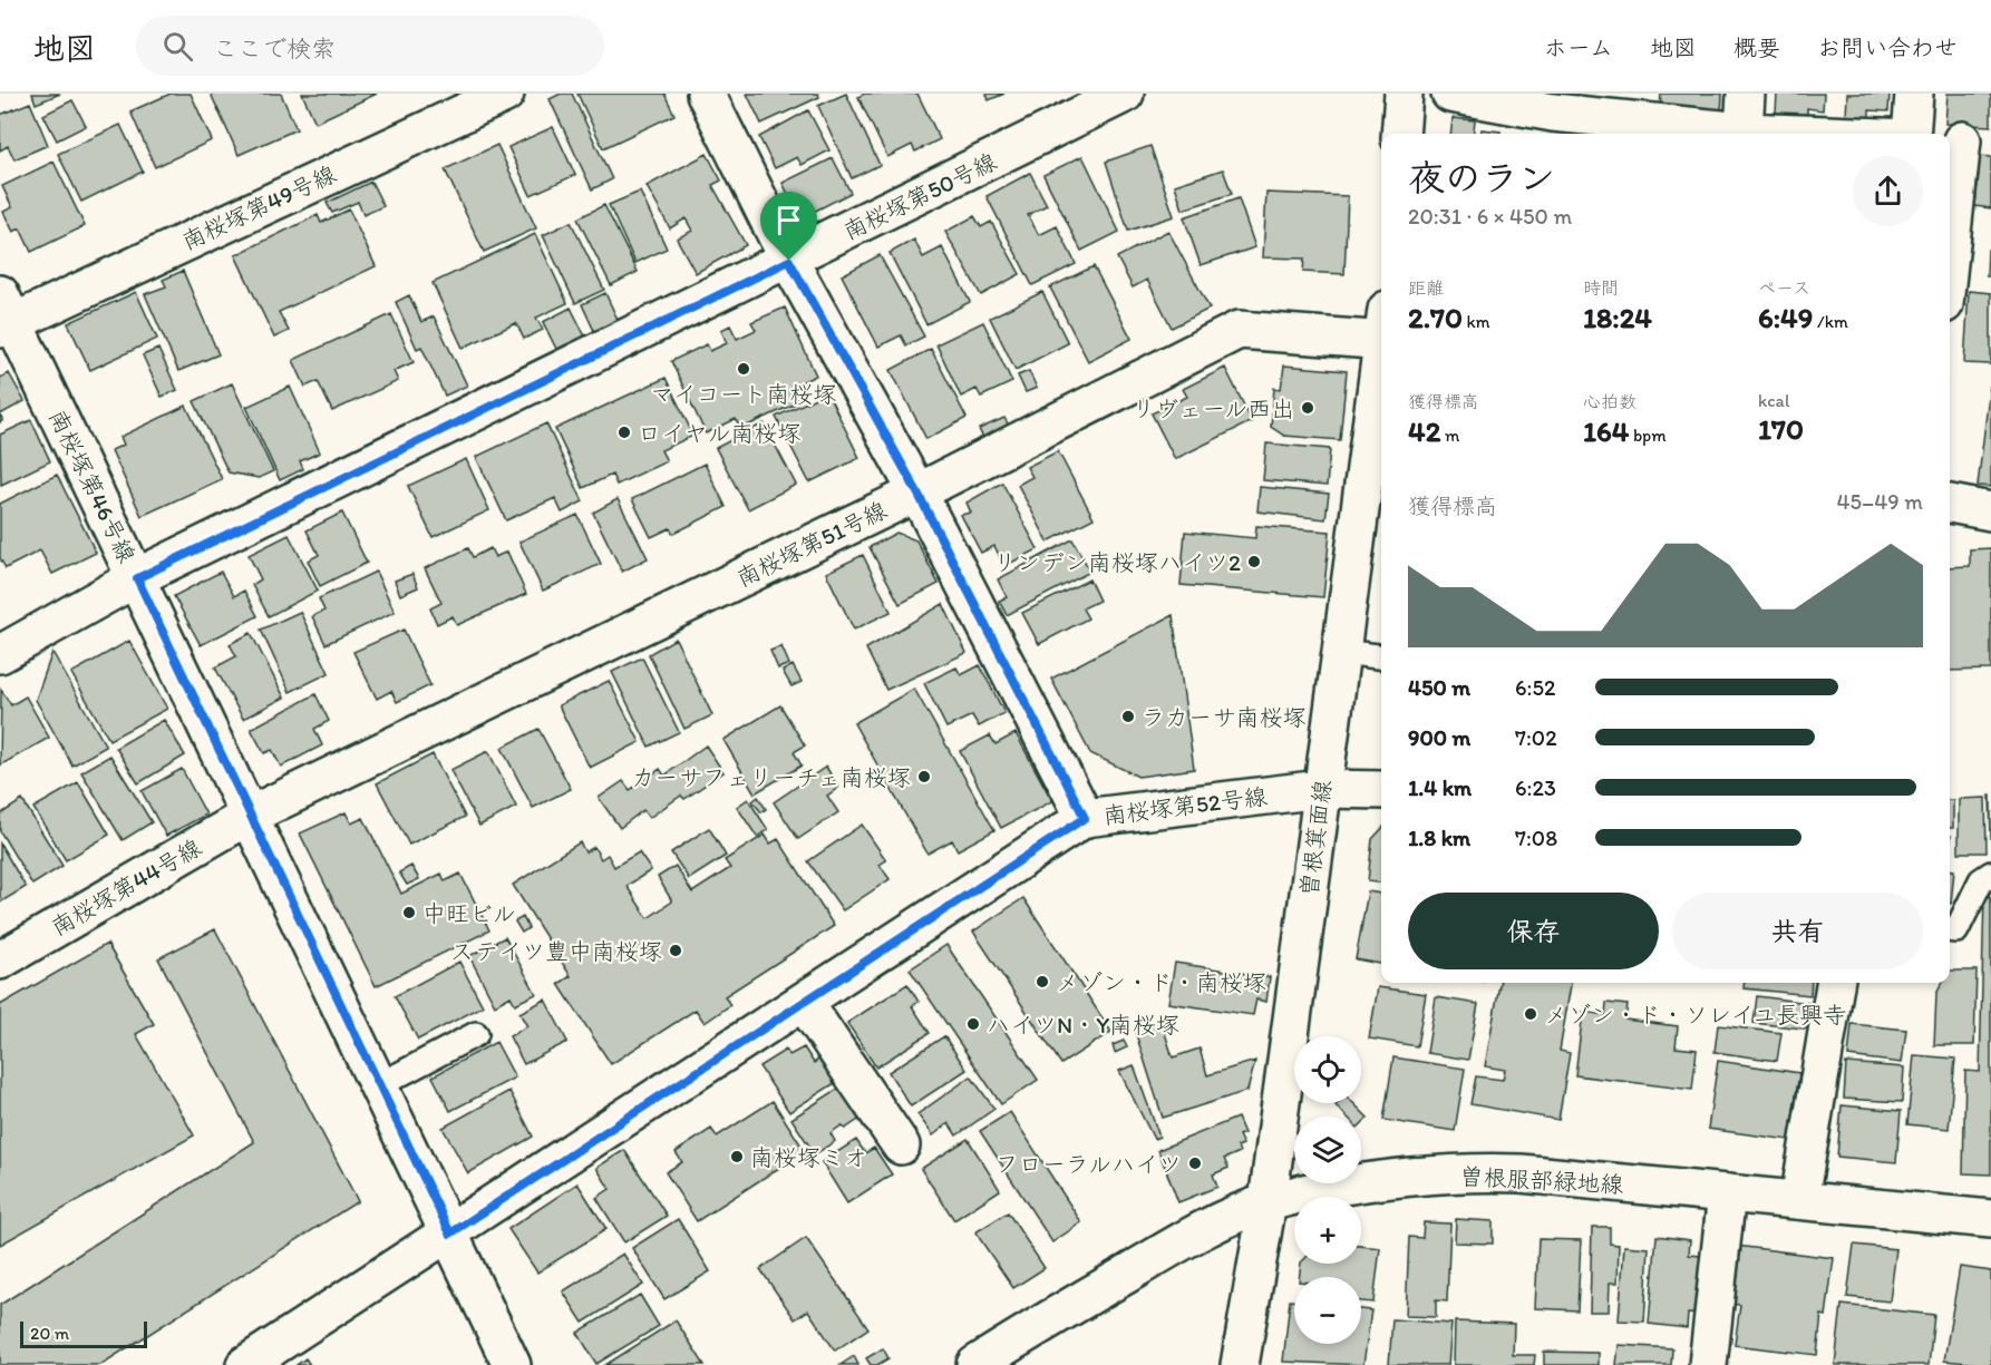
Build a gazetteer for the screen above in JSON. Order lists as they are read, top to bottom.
{
  "streets": {
    "street": [
      "南桜塚第50号線",
      "南桜塚第49号線",
      "南桜塚第46号線",
      "南桜塚第51号線",
      "南桜塚第52号線",
      "曽根箕面線",
      "南桜塚第44号線",
      "曽根服部緑地線"
    ]
  },
  "crossings": [
    ["南桜塚第50号線", "南桜塚第46号線"],
    ["南桜塚第49号線", "南桜塚第46号線"],
    ["南桜塚第46号線", "南桜塚第51号線"],
    ["南桜塚第46号線", "南桜塚第52号線"],
    ["南桜塚第46号線", "南桜塚第44号線"],
    ["南桜塚第51号線", "南桜塚第44号線"],
    ["南桜塚第52号線", "曽根箕面線"],
    ["曽根箕面線", "曽根服部緑地線"]
  ],
  "places": [
    "マイコート南桜塚",
    "リヴェール西出",
    "ロイヤル南桜塚",
    "リンデン南桜塚ハイツ2",
    "ラカーサ南桜塚",
    "カーサフェリーチェ南桜塚",
    "中旺ビル",
    "ステイツ豊中南桜塚",
    "メゾン・ド・南桜塚",
    "メゾン・ド・ソレイユ長興寺",
    "ハイツN・Y南桜塚",
    "南桜塚ミオ",
    "フローラルハイツ"
  ],
  "scale_bar": "20 m",
  "page": {
    "header": "地図",
    "search": "ここで検索",
    "nav": [
      "ホーム",
      "地図",
      "概要",
      "お問い合わせ"
    ],
    "heading": ["夜のラン", "20:31 · 6 × 450 m"],
    "stats": [
      ["距離", "2.70 km"],
      ["時間", "18:24"],
      ["ペース", "6:49 /km"],
      ["獲得標高", "42 m"],
      ["心拍数", "164 bpm"],
      ["kcal", "170"]
    ],
    "chart": ["獲得標高", "45–49 m"],
    "list": [
      {
        "name": "450 m",
        "note": "6:52"
      },
      {
        "name": "900 m",
        "note": "7:02"
      },
      {
        "name": "1.4 km",
        "note": "6:23"
      },
      {
        "name": "1.8 km",
        "note": "7:08"
      }
    ],
    "buttons": ["保存", "共有"],
    "map_buttons": ["+", "−"],
    "scale": "20 m"
  }
}
